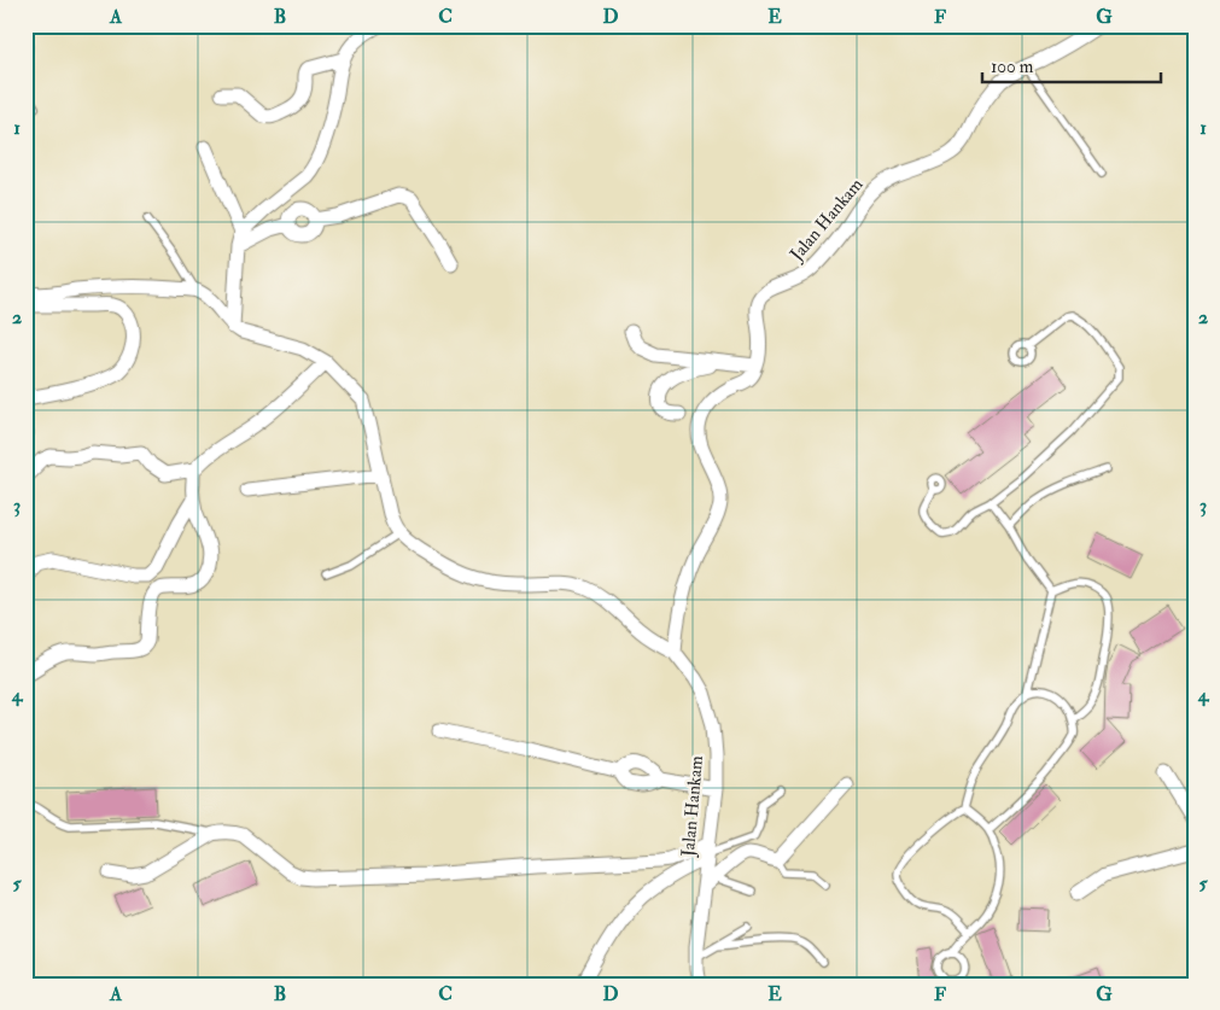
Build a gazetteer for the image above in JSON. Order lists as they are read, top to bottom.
{
  "streets": {
    "street": ["Jalan Hankam"]
  },
  "scale_bar": "100 m",
  "grid": {
    "columns": [
      "A",
      "B",
      "C",
      "D",
      "E",
      "F",
      "G"
    ],
    "rows": [
      "1",
      "2",
      "3",
      "4",
      "5"
    ]
  }
}
